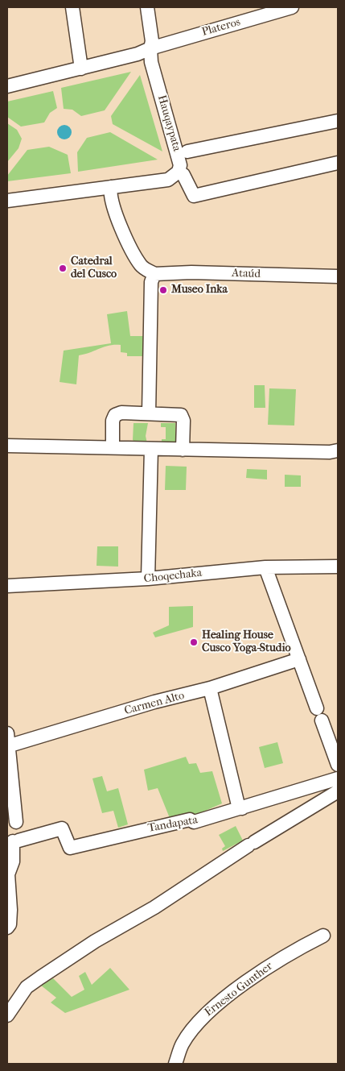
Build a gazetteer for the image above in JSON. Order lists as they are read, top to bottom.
{
  "streets": {
    "street": [
      "Plateros",
      "Hauqaypata",
      "Ataúd",
      "Choqechaka",
      "Carmen Alto",
      "Tandapata",
      "Ernesto Gunther"
    ]
  },
  "crossings": [
    ["Plateros", "Hauqaypata"]
  ],
  "places": ["Catedral del Cusco", "Museo Inka", "Healing House Cusco Yoga-Studio"]
}
